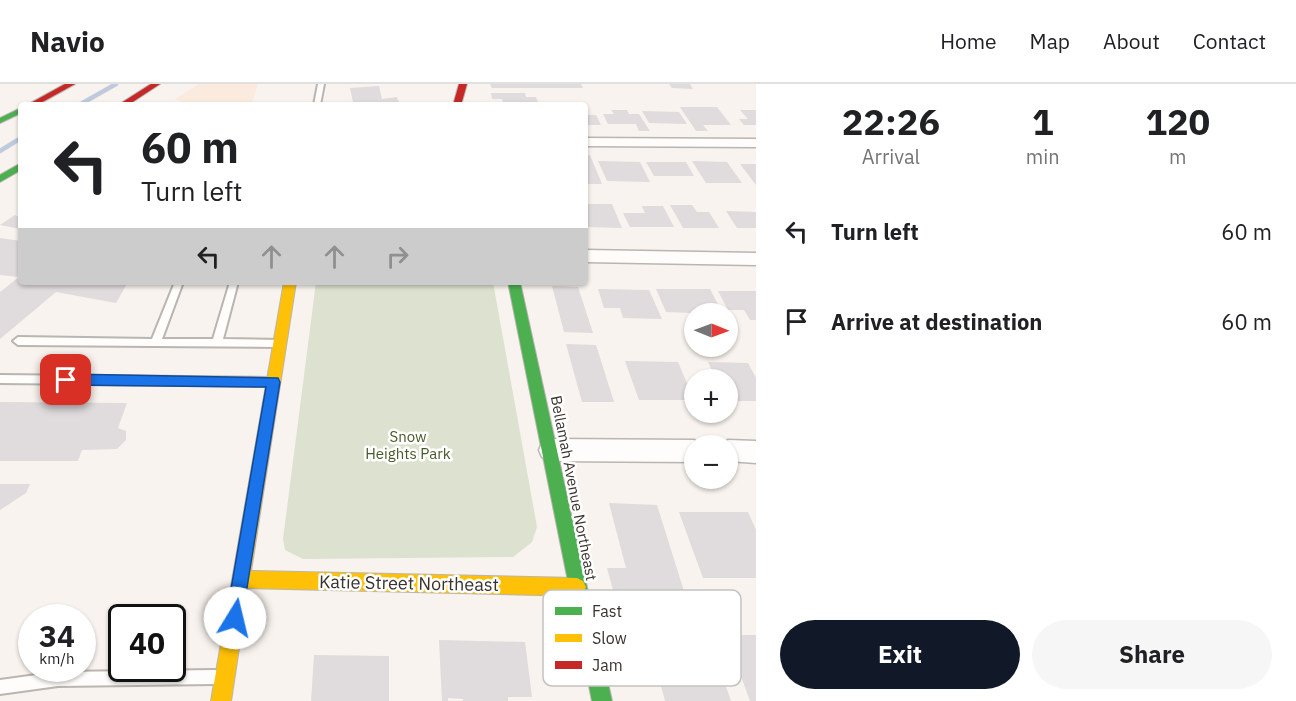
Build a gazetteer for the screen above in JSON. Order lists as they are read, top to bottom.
{
  "streets": {
    "main road": ["Bellamah Avenue Northeast", "Katie Street Northeast"]
  },
  "crossings": [
    ["Bellamah Avenue Northeast", "Katie Street Northeast"]
  ],
  "parks": ["Snow Heights Park"],
  "legend": ["Fast", "Slow", "Jam"],
  "north": "right",
  "page": {
    "header": "Navio",
    "nav": [
      "Home",
      "Map",
      "About",
      "Contact"
    ],
    "eta": [
      "22:26",
      "Arrival",
      "1",
      "min",
      "120",
      "m"
    ],
    "turn": ["60 m", "Turn left"],
    "list": [
      {
        "name": "Turn left",
        "value": "60 m"
      },
      {
        "name": "Arrive at destination",
        "value": "60 m"
      }
    ],
    "map_buttons": ["+", "−"],
    "speed": "34 km/h",
    "limit": "40",
    "buttons": ["Exit", "Share"]
  }
}
